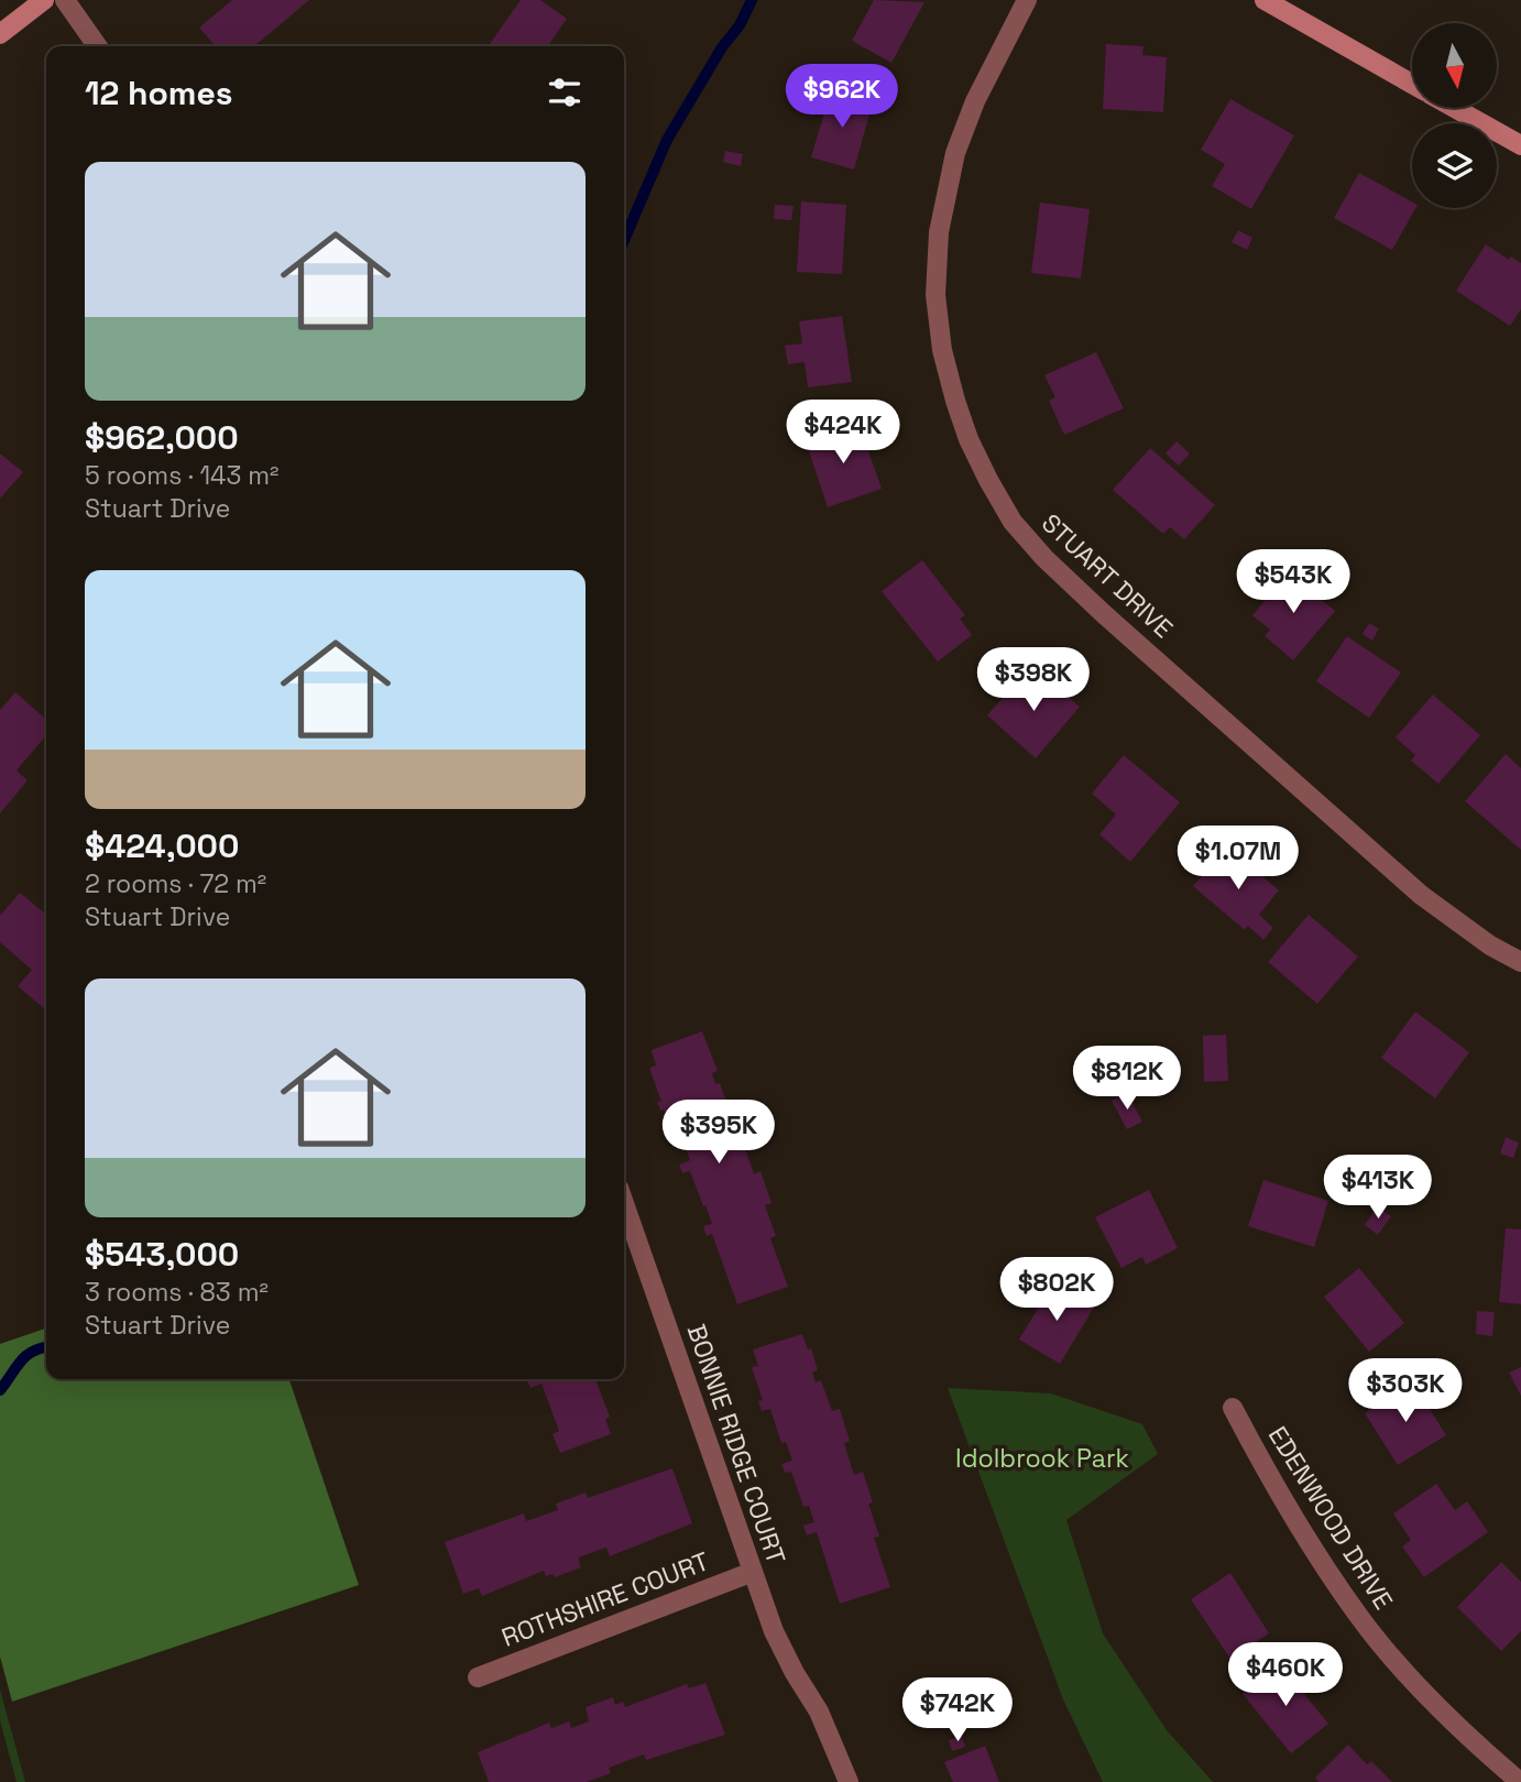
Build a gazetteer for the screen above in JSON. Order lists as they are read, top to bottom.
{
  "streets": {
    "street": [
      "STUART DRIVE",
      "BONNIE RIDGE COURT",
      "EDENWOOD DRIVE",
      "ROTHSHIRE COURT"
    ]
  },
  "crossings": [
    ["BONNIE RIDGE COURT", "ROTHSHIRE COURT"]
  ],
  "parks": ["Idolbrook Park"],
  "north": "bottom",
  "page": {
    "heading": "12 homes",
    "price": [
      "$962K",
      "$424K",
      "$543K",
      "$398K",
      "$1.07M",
      "$812K",
      "$395K",
      "$413K",
      "$802K",
      "$303K",
      "$460K",
      "$742K"
    ],
    "list": [
      {
        "name": "$962,000",
        "note": "5 rooms · 143 m² · Stuart Drive"
      },
      {
        "name": "$424,000",
        "note": "2 rooms · 72 m² · Stuart Drive"
      },
      {
        "name": "$543,000",
        "note": "3 rooms · 83 m² · Stuart Drive"
      }
    ]
  }
}
